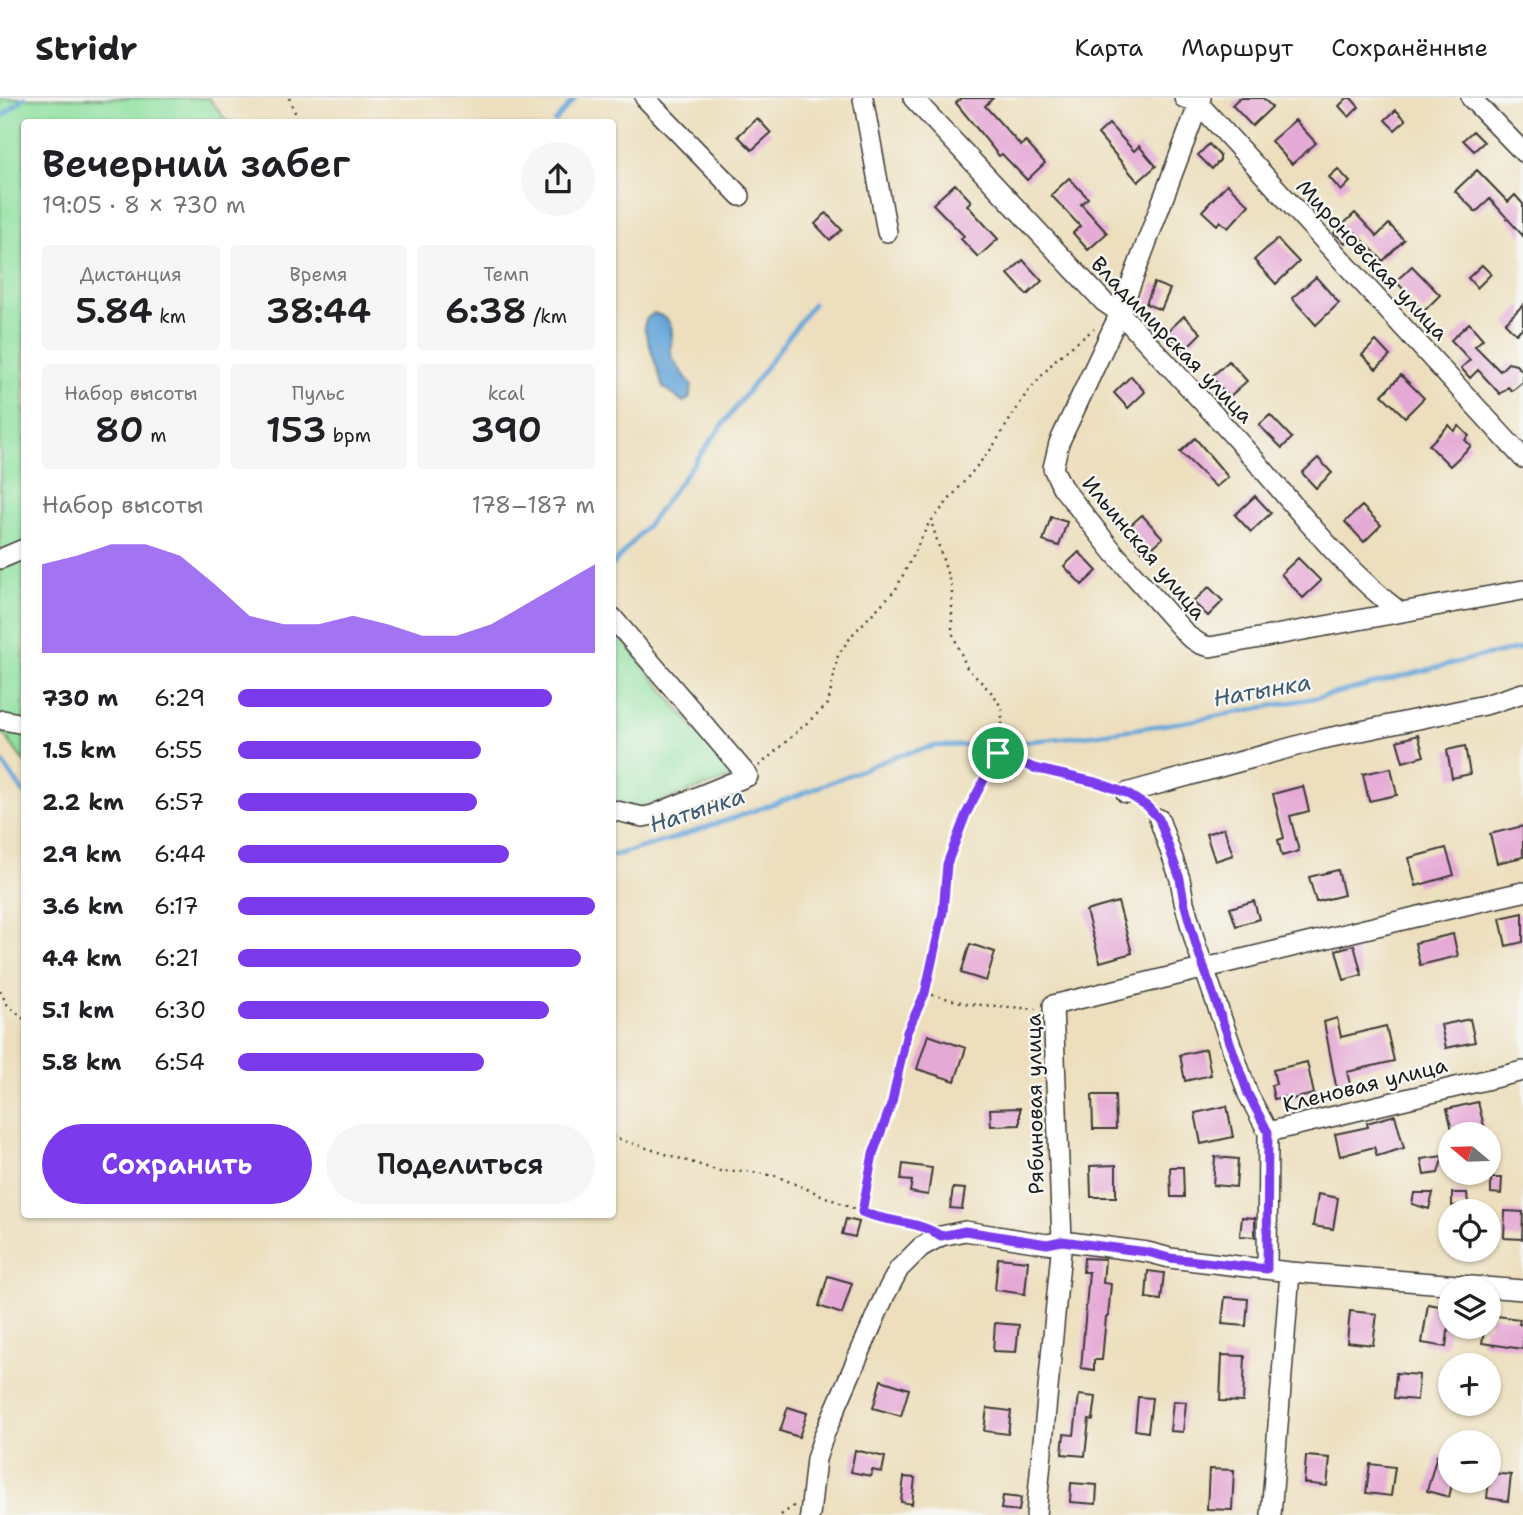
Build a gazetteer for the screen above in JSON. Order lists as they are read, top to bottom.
{
  "streets": {
    "street": [
      "Мироновская улица",
      "Владимирская улица",
      "Ильинская улица",
      "Кленовая улица",
      "Рябиновая улица"
    ]
  },
  "crossings": [
    ["Владимирская улица", "Ильинская улица"]
  ],
  "water": ["Натынка"],
  "north": "left",
  "page": {
    "header": "Stridr",
    "nav": ["Карта", "Маршрут", "Сохранённые"],
    "heading": ["Вечерний забег", "19:05 · 8 × 730 m"],
    "stats": [
      ["Дистанция", "5.84 km"],
      ["Время", "38:44"],
      ["Темп", "6:38 /km"],
      ["Набор высоты", "80 m"],
      ["Пульс", "153 bpm"],
      ["kcal", "390"]
    ],
    "chart": ["Набор высоты", "178–187 m"],
    "list": [
      {
        "name": "730 m",
        "note": "6:29"
      },
      {
        "name": "1.5 km",
        "note": "6:55"
      },
      {
        "name": "2.2 km",
        "note": "6:57"
      },
      {
        "name": "2.9 km",
        "note": "6:44"
      },
      {
        "name": "3.6 km",
        "note": "6:17"
      },
      {
        "name": "4.4 km",
        "note": "6:21"
      },
      {
        "name": "5.1 km",
        "note": "6:30"
      },
      {
        "name": "5.8 km",
        "note": "6:54"
      }
    ],
    "buttons": ["Сохранить", "Поделиться"],
    "map_buttons": ["+", "−"]
  }
}
